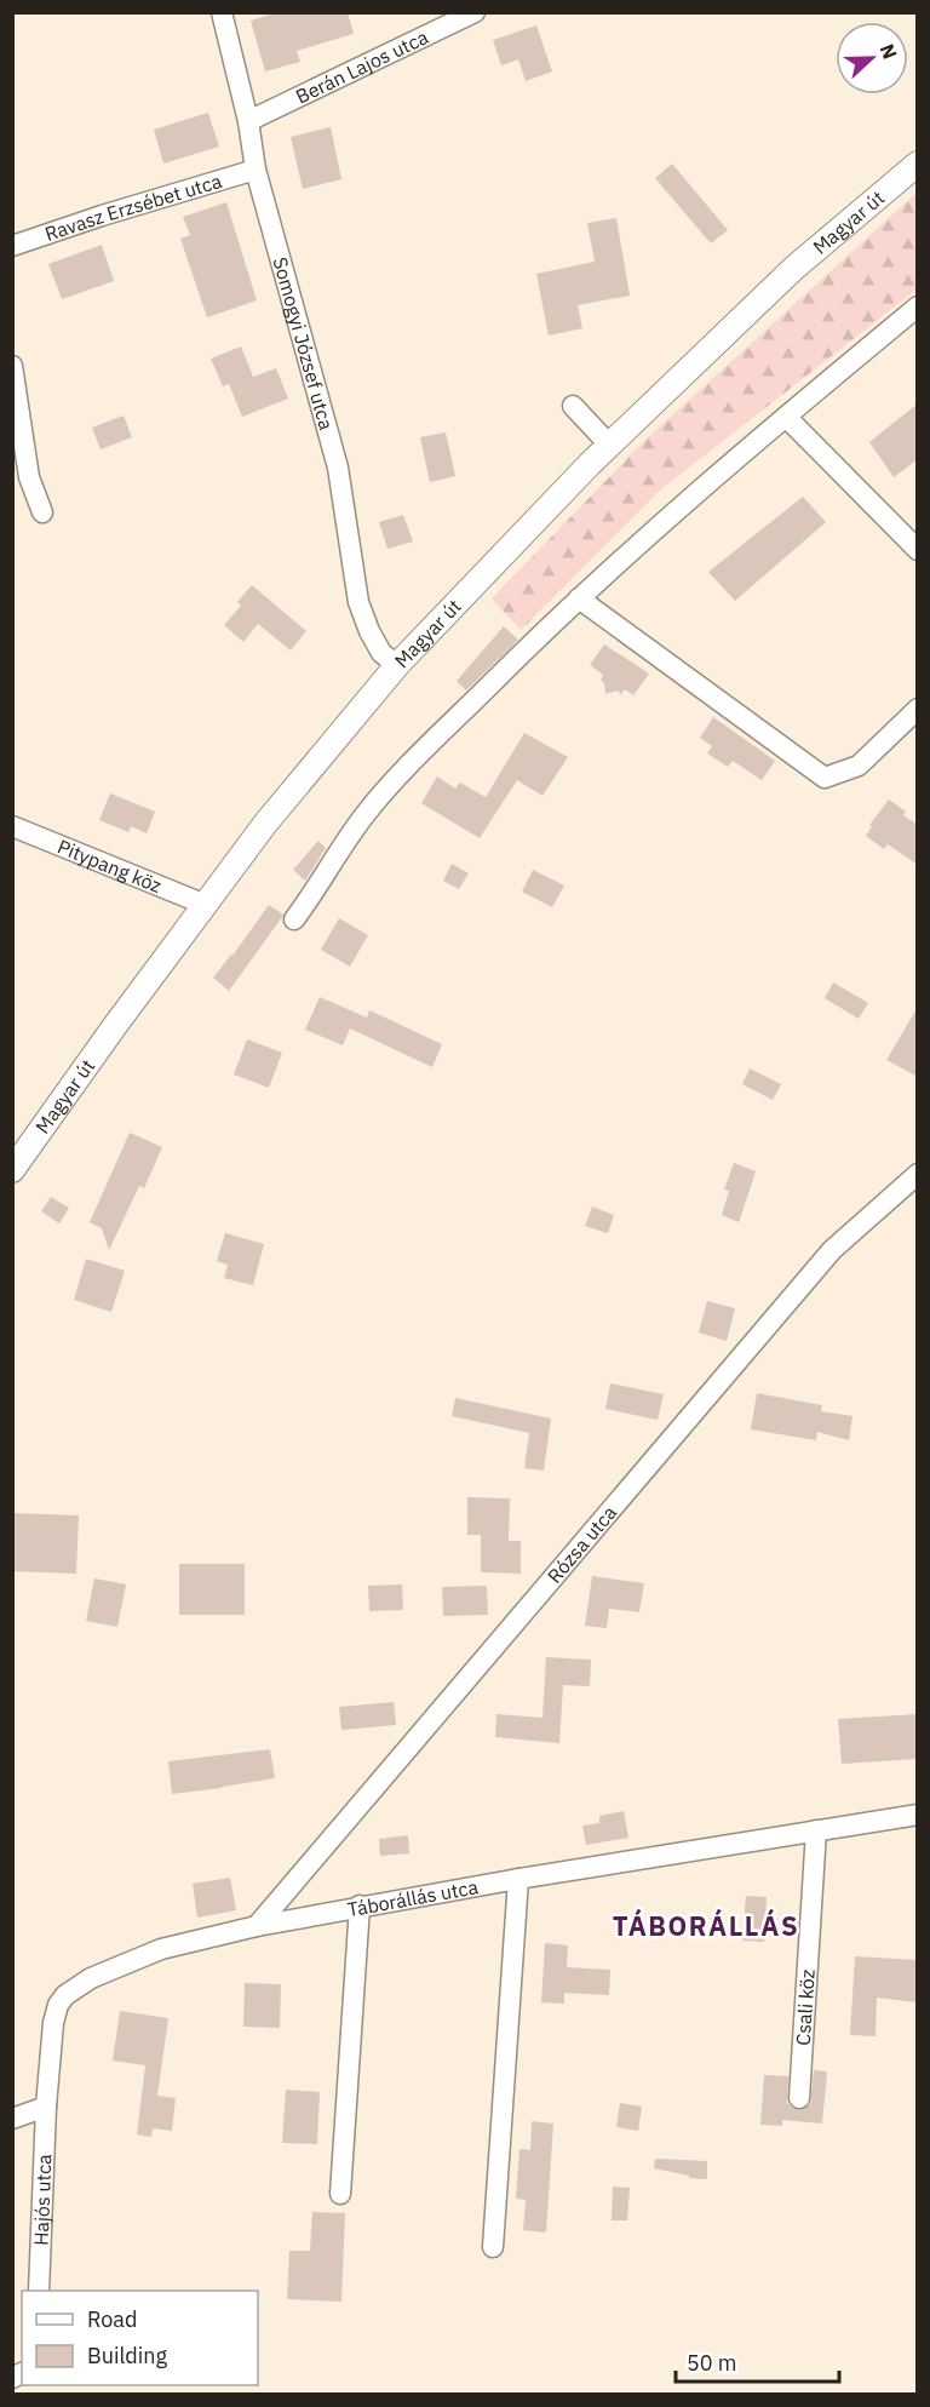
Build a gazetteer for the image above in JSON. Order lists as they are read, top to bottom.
{
  "streets": {
    "street": [
      "Berán Lajos utca",
      "Ravasz Erzsébet utca",
      "Magyar út",
      "Somogyi József utca",
      "Pitypang köz",
      "Rózsa utca",
      "Táborállás utca",
      "Csali köz",
      "Hajós utca"
    ]
  },
  "crossings": [
    ["Berán Lajos utca", "Somogyi József utca"],
    ["Ravasz Erzsébet utca", "Somogyi József utca"],
    ["Magyar út", "Somogyi József utca"],
    ["Magyar út", "Pitypang köz"],
    ["Rózsa utca", "Táborállás utca"],
    ["Táborállás utca", "Csali köz"],
    ["Táborállás utca", "Hajós utca"]
  ],
  "districts": ["TÁBORÁLLÁS"],
  "legend": ["Road", "Building"],
  "scale_bar": "50 m",
  "north": "right"
}
